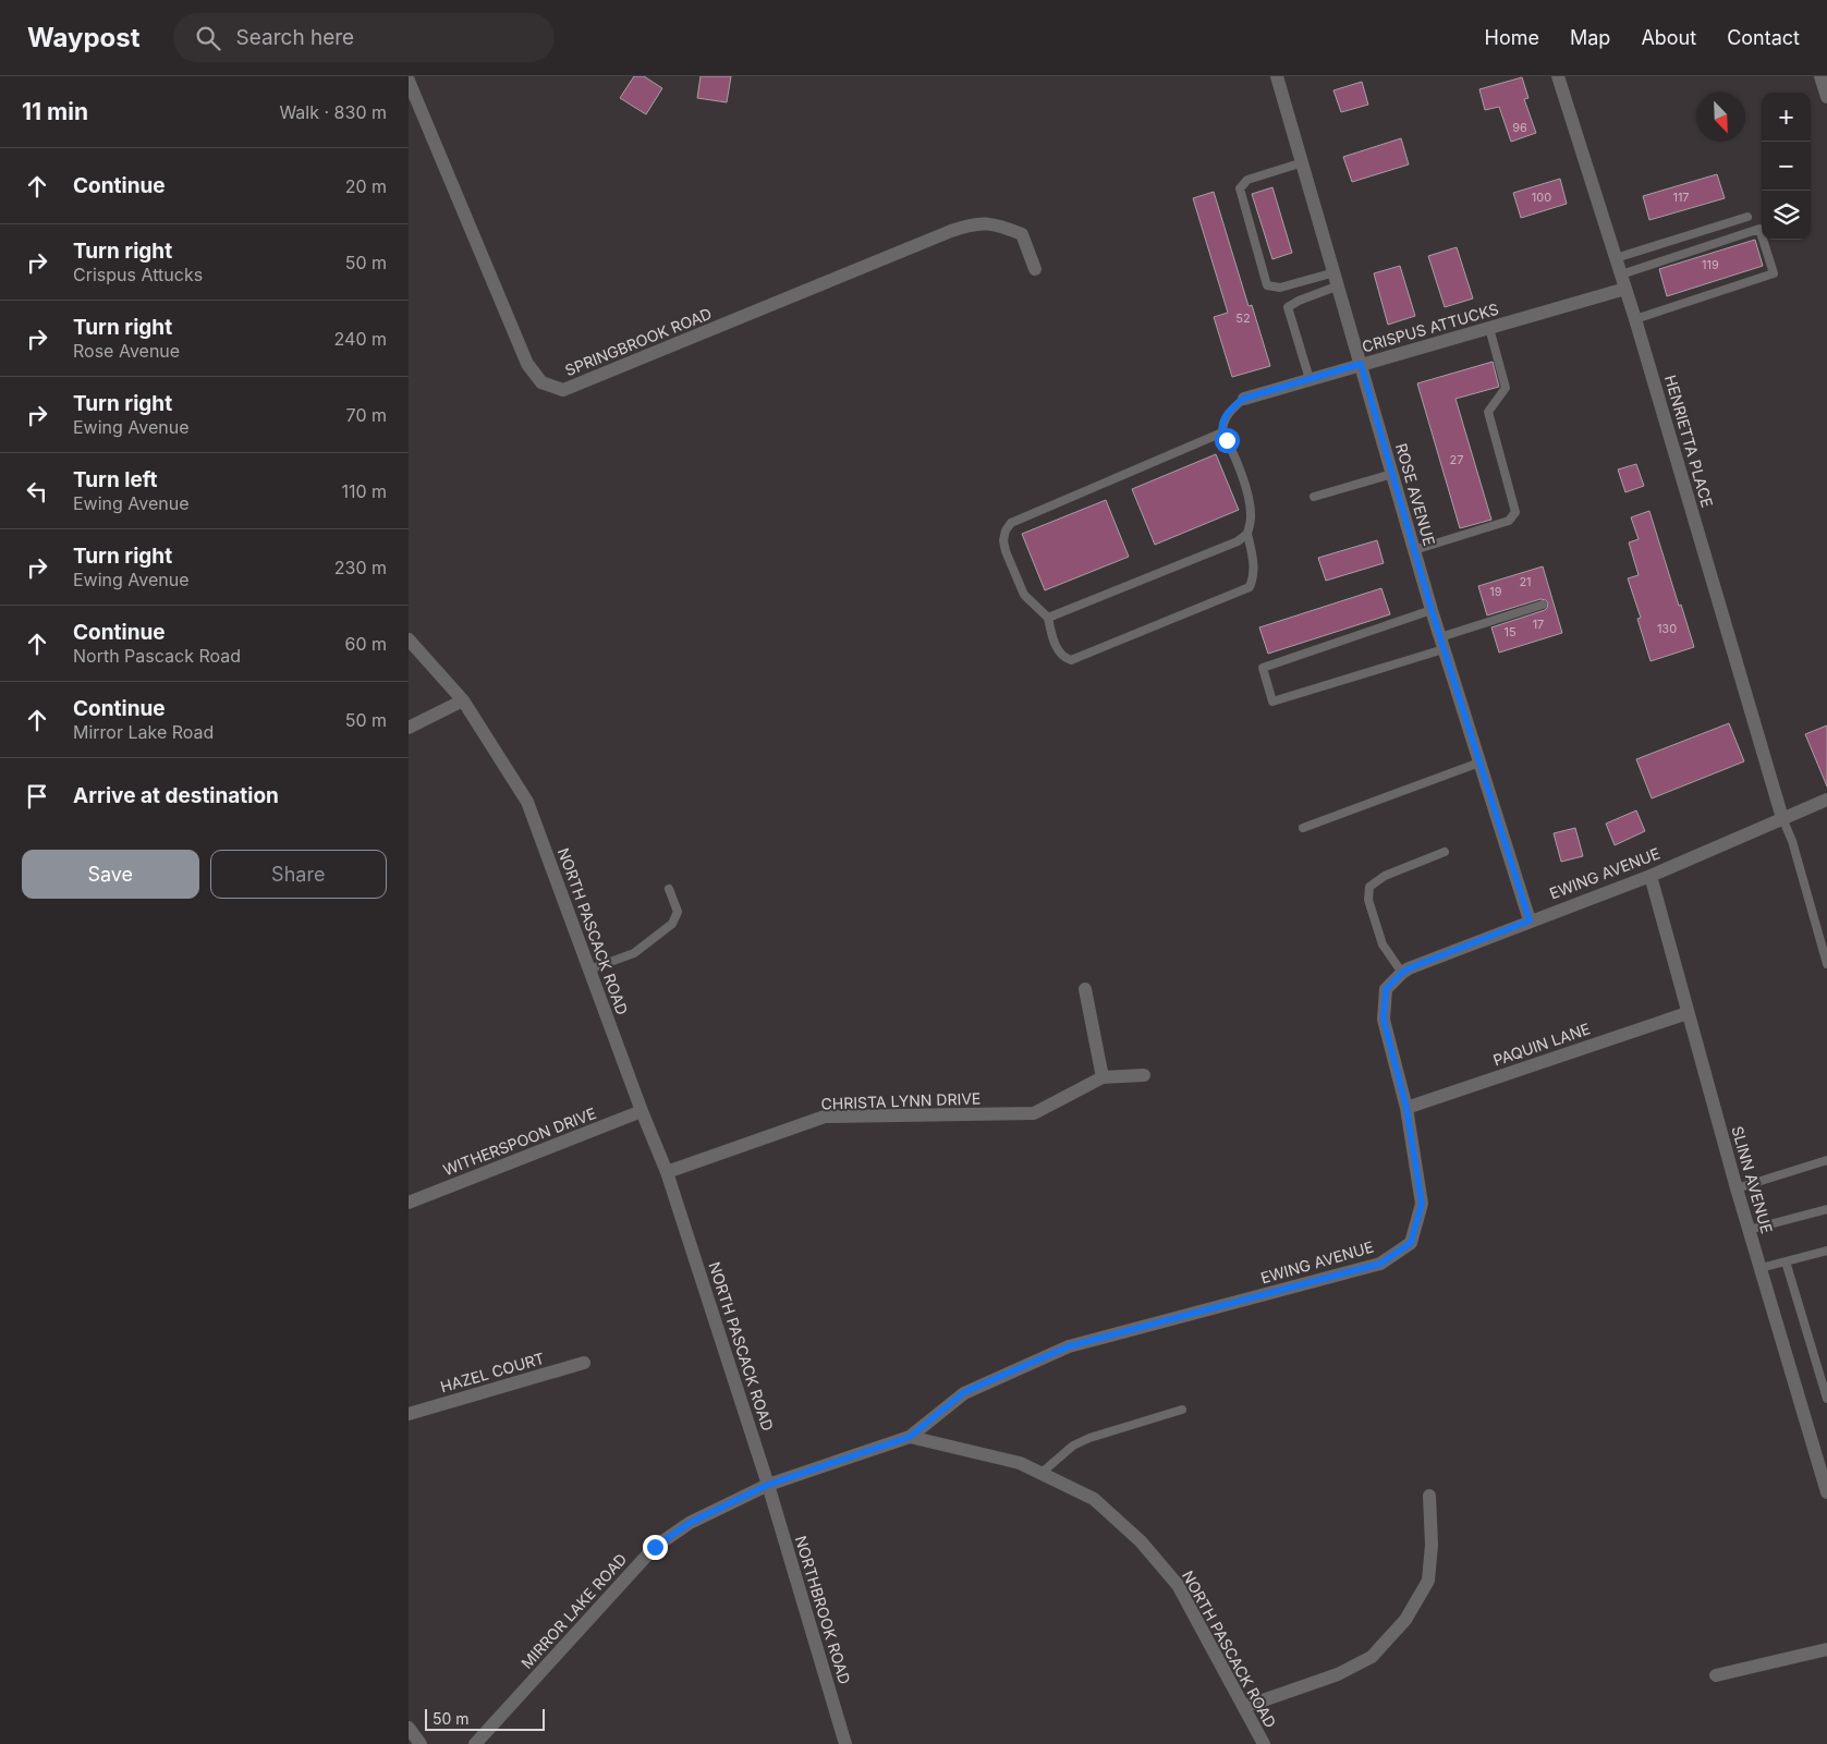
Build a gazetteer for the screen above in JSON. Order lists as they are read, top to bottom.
{
  "streets": {
    "street": [
      "CRISPUS ATTUCKS",
      "SPRINGBROOK ROAD",
      "HENRIETTA PLACE",
      "ROSE AVENUE",
      "EWING AVENUE",
      "NORTH PASCACK ROAD",
      "PAQUIN LANE",
      "CHRISTA LYNN DRIVE",
      "WITHERSPOON DRIVE",
      "SLINN AVENUE",
      "HAZEL COURT",
      "NORTHBROOK ROAD",
      "MIRROR LAKE ROAD"
    ]
  },
  "crossings": [
    ["CRISPUS ATTUCKS", "HENRIETTA PLACE"],
    ["CRISPUS ATTUCKS", "ROSE AVENUE"],
    ["HENRIETTA PLACE", "EWING AVENUE"],
    ["ROSE AVENUE", "EWING AVENUE"],
    ["EWING AVENUE", "NORTH PASCACK ROAD"],
    ["EWING AVENUE", "PAQUIN LANE"],
    ["EWING AVENUE", "SLINN AVENUE"],
    ["NORTH PASCACK ROAD", "CHRISTA LYNN DRIVE"],
    ["NORTH PASCACK ROAD", "WITHERSPOON DRIVE"],
    ["NORTH PASCACK ROAD", "NORTHBROOK ROAD"],
    ["NORTH PASCACK ROAD", "MIRROR LAKE ROAD"],
    ["PAQUIN LANE", "SLINN AVENUE"],
    ["NORTHBROOK ROAD", "MIRROR LAKE ROAD"]
  ],
  "house_numbers": [
    "96",
    "100",
    "117",
    "119",
    "52",
    "27",
    "21",
    "19",
    "17",
    "130",
    "15"
  ],
  "scale_bar": "50 m",
  "north": "bottom right",
  "page": {
    "header": "Waypost",
    "search": "Search here",
    "nav": [
      "Home",
      "Map",
      "About",
      "Contact"
    ],
    "heading": ["11 min", "Walk · 830 m"],
    "map_buttons": ["+", "−"],
    "list": [
      ["Continue", "20 m"],
      ["Turn right", "Crispus Attucks", "50 m"],
      ["Turn right", "Rose Avenue", "240 m"],
      ["Turn right", "Ewing Avenue", "70 m"],
      ["Turn left", "Ewing Avenue", "110 m"],
      ["Turn right", "Ewing Avenue", "230 m"],
      ["Continue", "North Pascack Road", "60 m"],
      ["Continue", "Mirror Lake Road", "50 m"],
      "Arrive at destination"
    ],
    "buttons": ["Save", "Share"],
    "scale": "50 m"
  }
}
